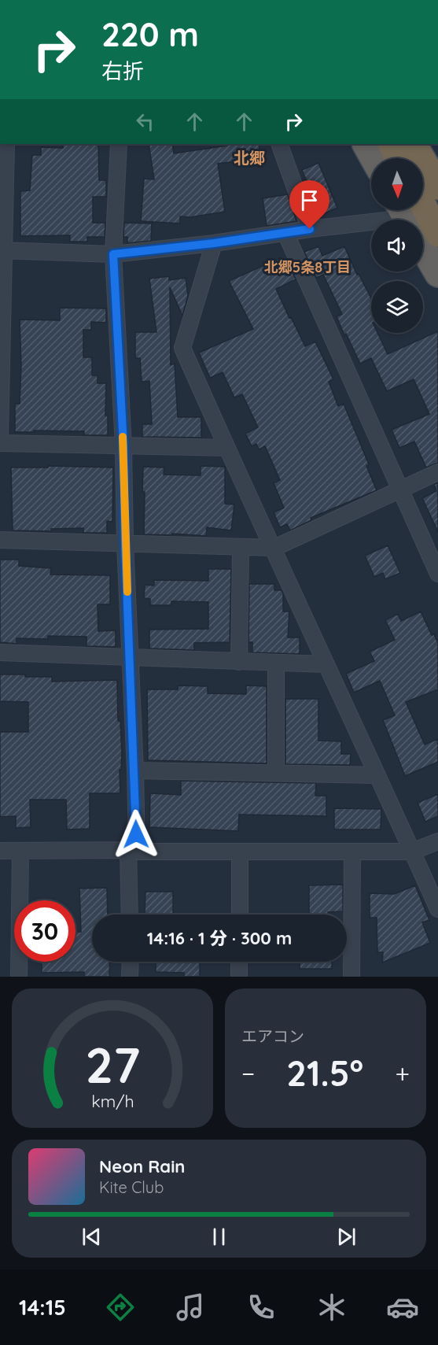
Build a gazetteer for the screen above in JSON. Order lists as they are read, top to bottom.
{
  "districts": ["北郷", "北郷5条8丁目"],
  "north": "bottom",
  "page": {
    "turn": ["220 m", "右折"],
    "limit": "30",
    "trip": "14:16 · 1 分 · 300 m",
    "tile": "エアコン",
    "heat": ["−", "21.5°", "+"],
    "song": ["Neon Rain", "Kite Club"],
    "tabs": "14:15",
    "gauge": ["27", "km/h"]
  }
}
